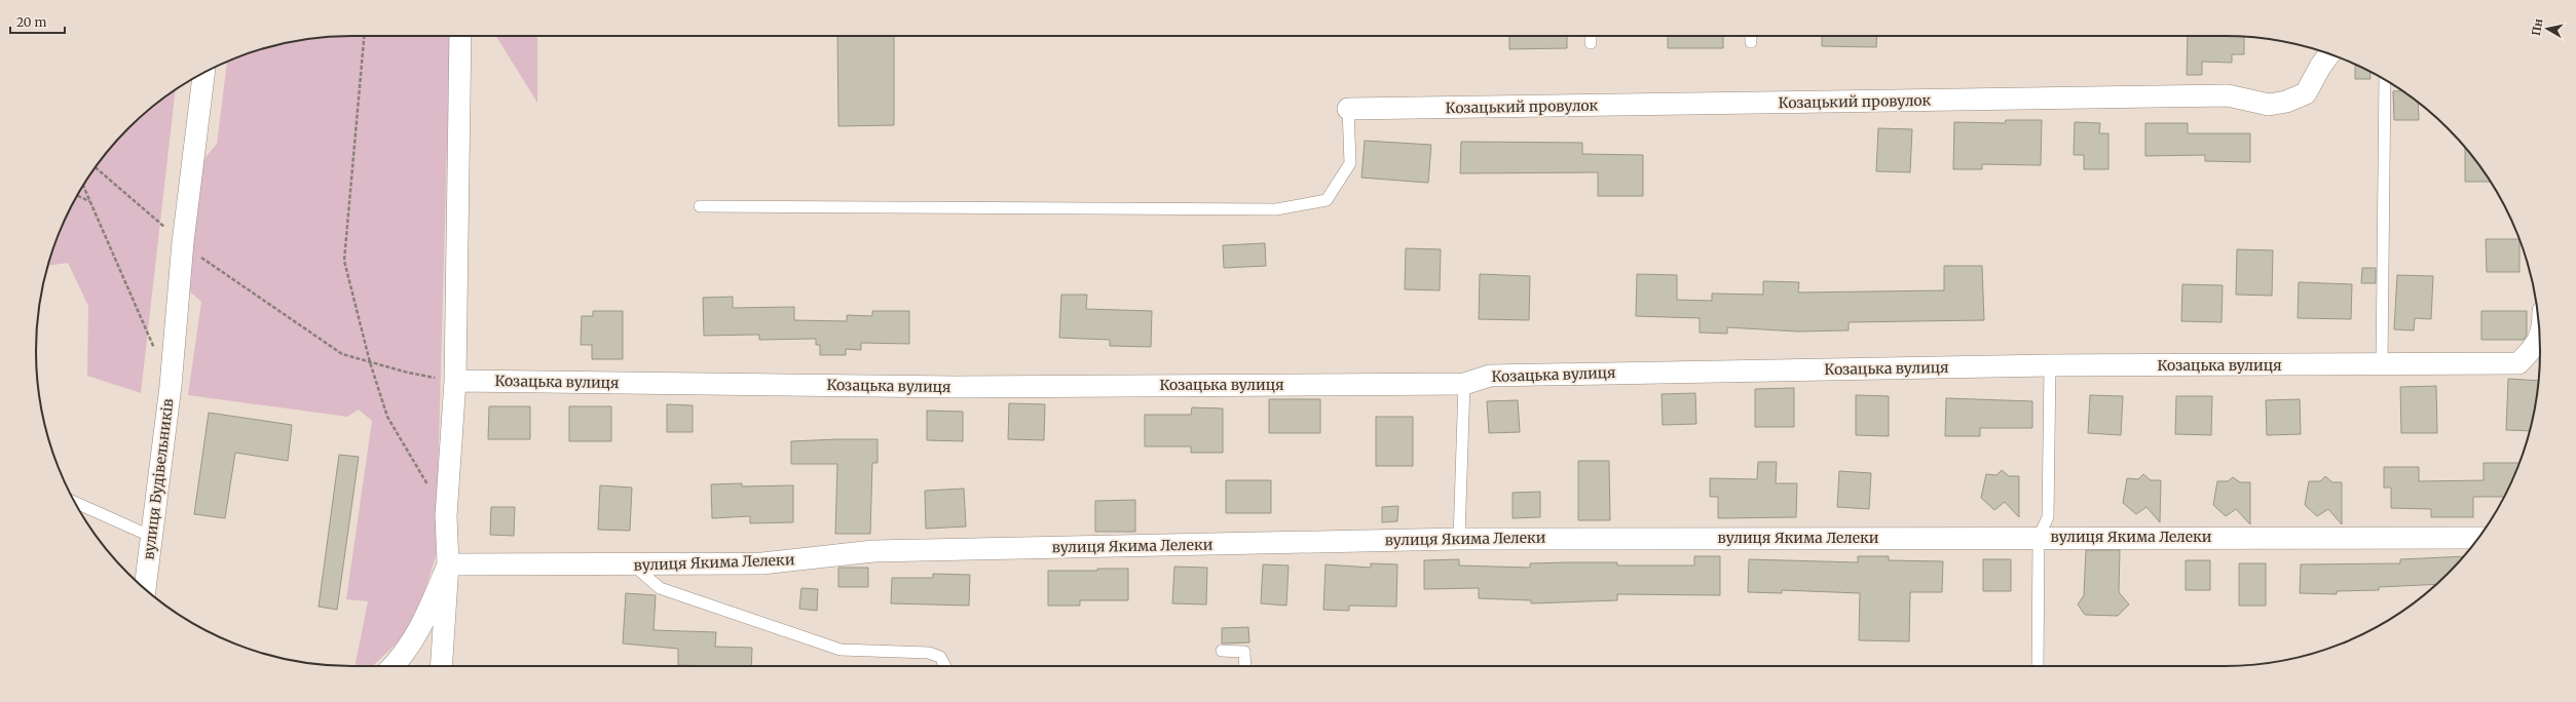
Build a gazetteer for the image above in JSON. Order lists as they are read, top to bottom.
{
  "streets": {
    "street": [
      "Козацький провулок",
      "Козацька вулиця",
      "вулиця Будівельників",
      "вулиця Якима Лелеки"
    ]
  },
  "scale_bar": "20 m",
  "north": "left"
}
